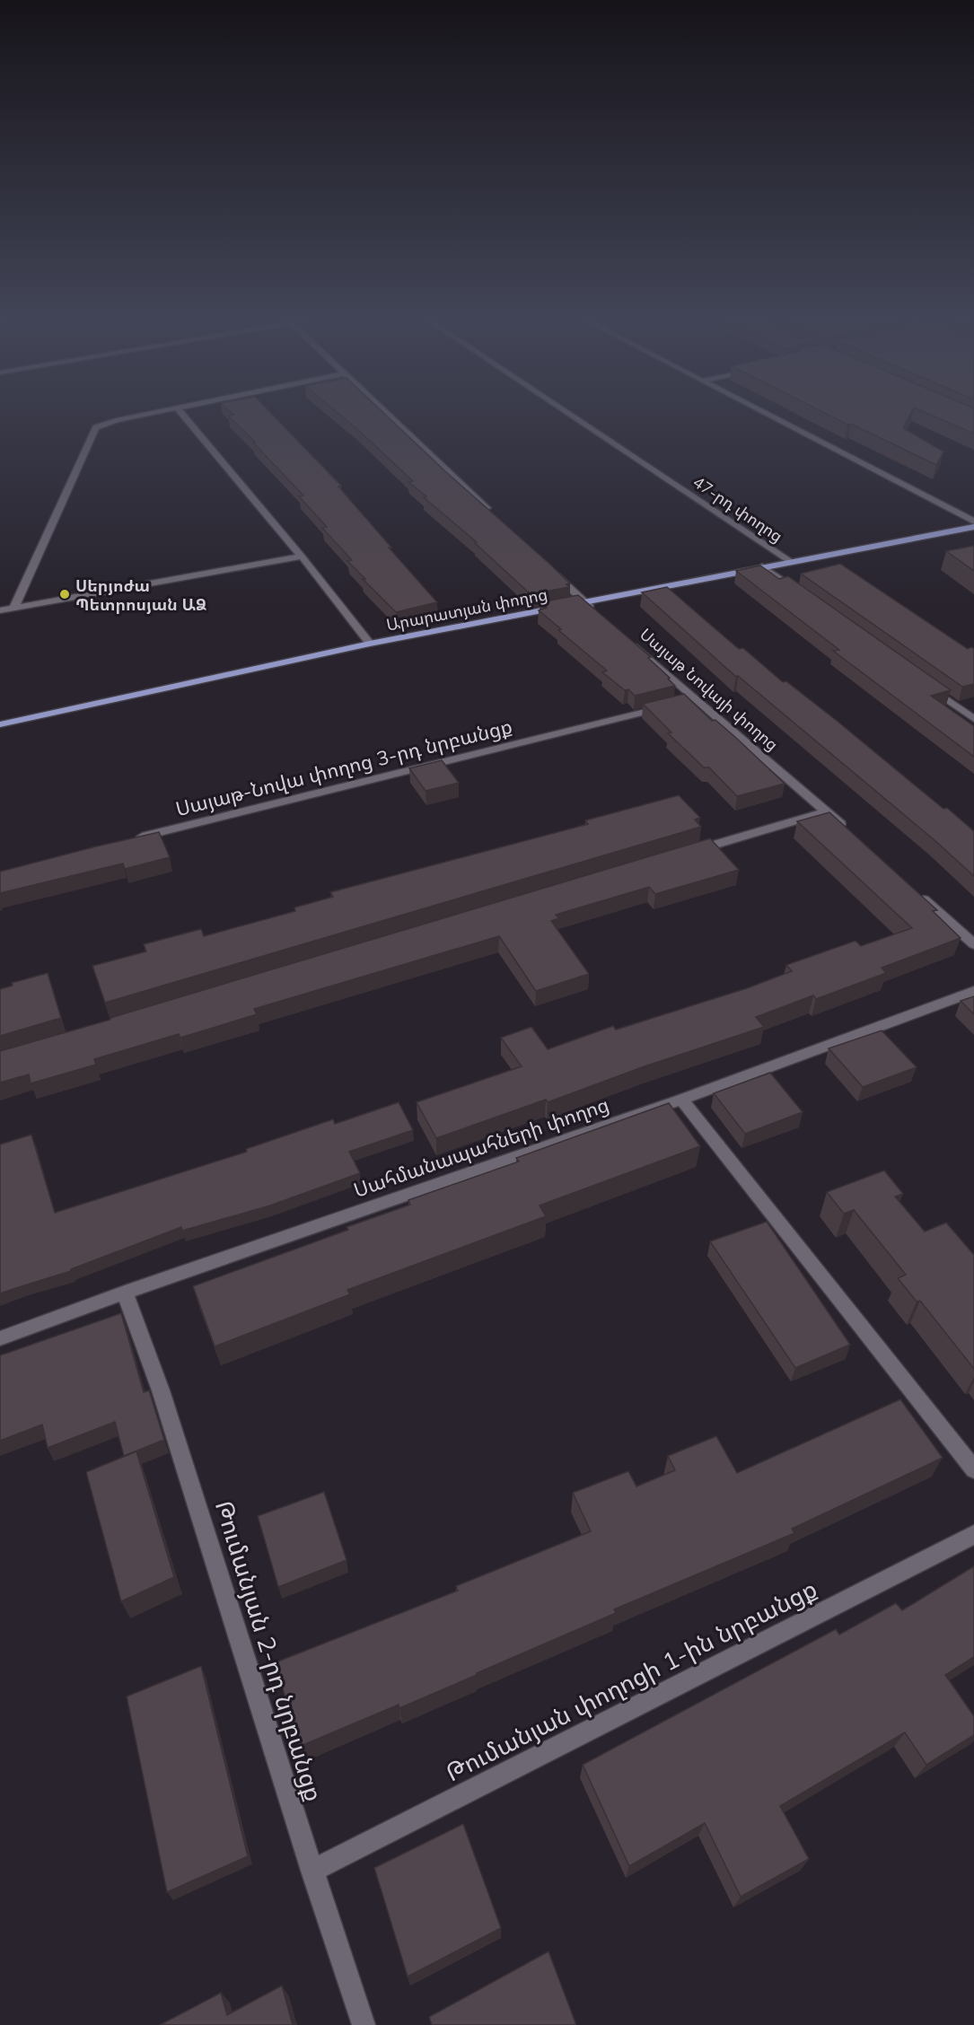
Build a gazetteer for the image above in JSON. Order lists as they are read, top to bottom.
{
  "streets": {
    "main road": ["Արարատյան փողոց"],
    "street": [
      "47-րդ փողոց",
      "Սայաթ Նովայի փողոց",
      "Սայաթ-Նովա փողոց 3-րդ նրբանցք",
      "Սահմանապահների փողոց",
      "Թումանյան 2-րդ նրբանցք",
      "Թումանյան փողոցի 1-ին նրբանցք"
    ]
  },
  "crossings": [
    ["47-րդ փողոց", "Արարատյան փողոց"],
    ["Սայաթ Նովայի փողոց", "Սայաթ-Նովա փողոց 3-րդ նրբանցք"],
    ["Սահմանապահների փողոց", "Թումանյան 2-րդ նրբանցք"],
    ["Թումանյան 2-րդ նրբանցք", "Թումանյան փողոցի 1-ին նրբանցք"]
  ],
  "places": ["Սերյոժա Պետրոսյան ԱՁ"]
}
